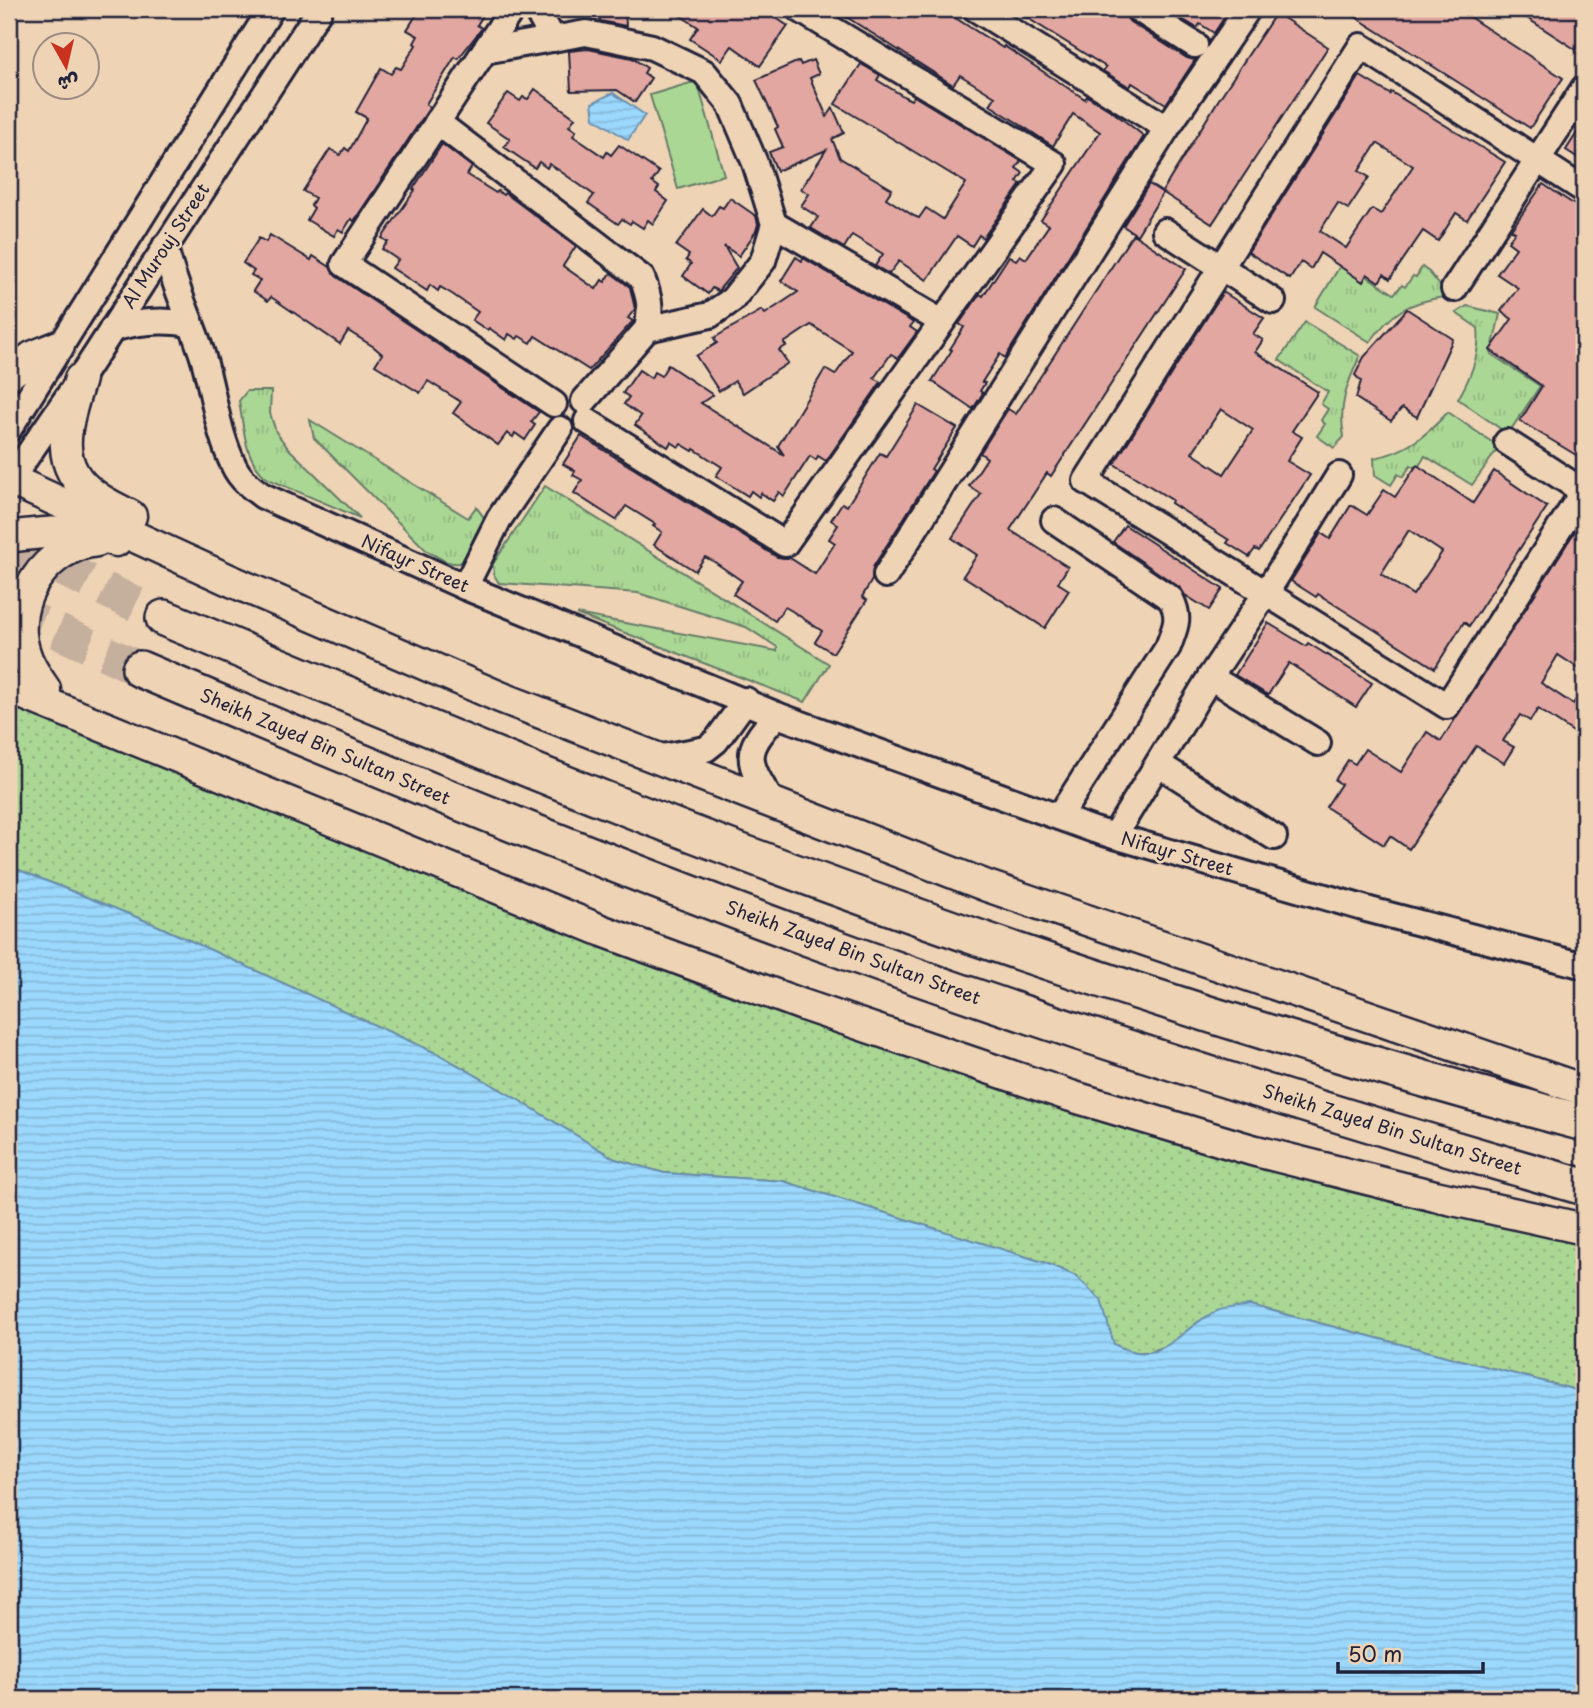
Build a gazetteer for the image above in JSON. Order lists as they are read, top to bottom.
{
  "streets": {
    "highway": ["Sheikh Zayed Bin Sultan Street"],
    "street": ["Al Murouj Street", "Nifayr Street"]
  },
  "crossings": [
    ["Al Murouj Street", "Nifayr Street"]
  ],
  "scale_bar": "50 m",
  "north": "bottom"
}
